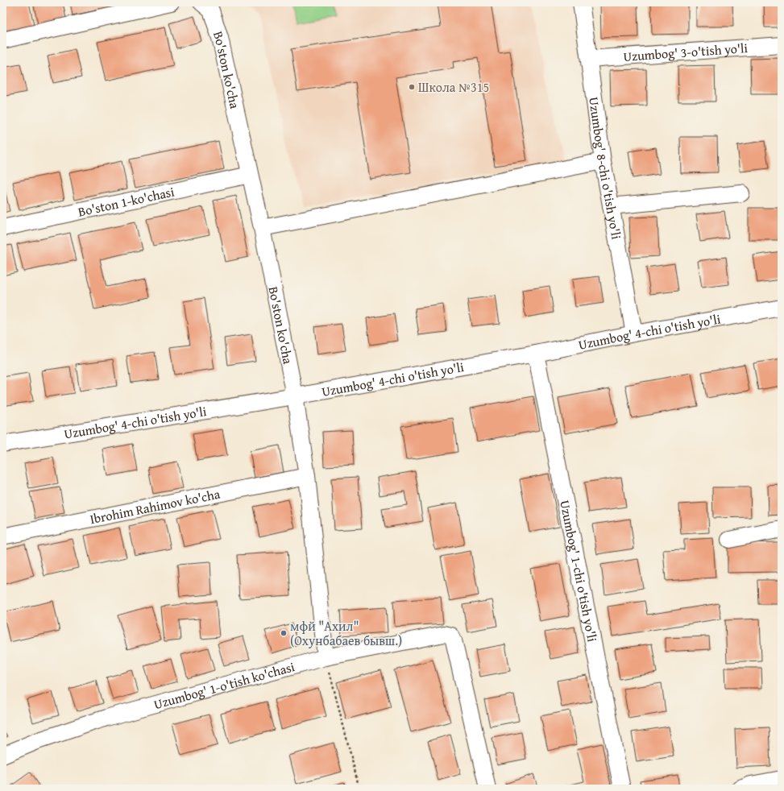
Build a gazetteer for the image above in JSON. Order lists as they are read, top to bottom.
{
  "streets": {
    "street": [
      "Uzumbog' 3-o'tish yo'li",
      "Bo'ston ko'cha",
      "Uzumbog' 8-chi o'tish yo'li",
      "Bo'ston 1-ko'chasi",
      "Uzumbog' 4-chi o'tish yo'li",
      "Ibrohim Rahimov ko'cha",
      "Uzumbog' 1-chi o'tish yo'li",
      "Uzumbog' 1-o'tish ko'chasi"
    ]
  },
  "crossings": [
    ["Uzumbog' 3-o'tish yo'li", "Uzumbog' 8-chi o'tish yo'li"],
    ["Bo'ston ko'cha", "Bo'ston 1-ko'chasi"],
    ["Bo'ston ko'cha", "Uzumbog' 4-chi o'tish yo'li"],
    ["Bo'ston ko'cha", "Ibrohim Rahimov ko'cha"],
    ["Bo'ston ko'cha", "Uzumbog' 1-o'tish ko'chasi"],
    ["Uzumbog' 8-chi o'tish yo'li", "Uzumbog' 4-chi o'tish yo'li"],
    ["Uzumbog' 4-chi o'tish yo'li", "Uzumbog' 1-chi o'tish yo'li"]
  ],
  "places": ["Школа №315", "мфй \"Ахил\" (Охунбабаев бывш.)"]
}
